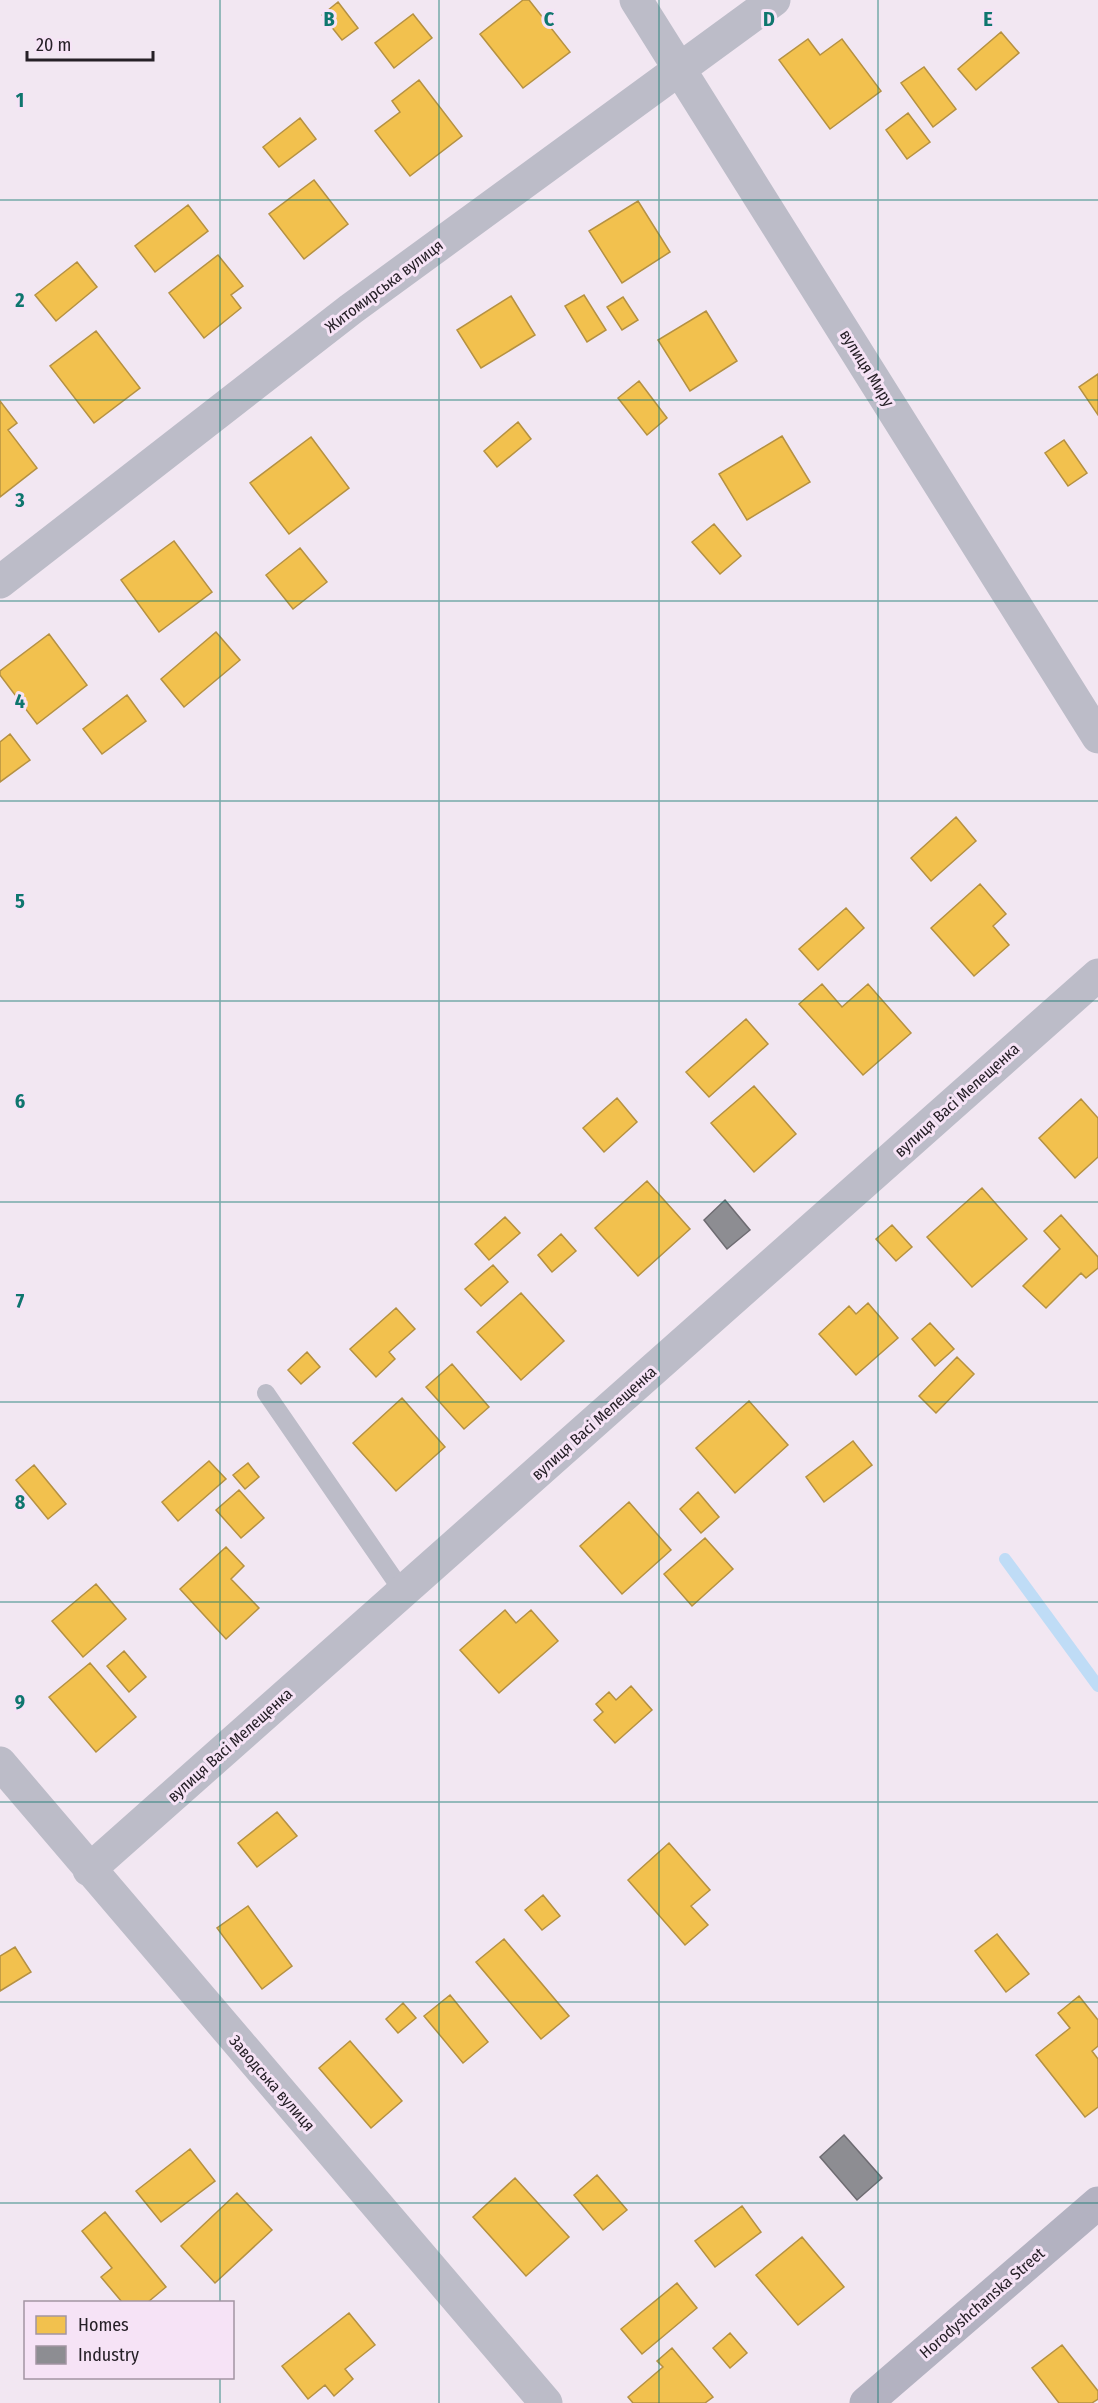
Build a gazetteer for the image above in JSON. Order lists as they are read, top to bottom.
{
  "streets": {
    "street": [
      "Житомирська вулиця",
      "вулиця Миру",
      "вулиця Васі Мелещенка",
      "Заводська вулиця",
      "Horodyshchanska Street"
    ]
  },
  "crossings": [
    ["Житомирська вулиця", "вулиця Миру"],
    ["вулиця Васі Мелещенка", "Заводська вулиця"]
  ],
  "legend": ["Homes", "Industry"],
  "scale_bar": "20 m",
  "grid": {
    "columns": [
      "B",
      "C",
      "D",
      "E"
    ],
    "rows": [
      "1",
      "2",
      "3",
      "4",
      "5",
      "6",
      "7",
      "8",
      "9"
    ]
  }
}
